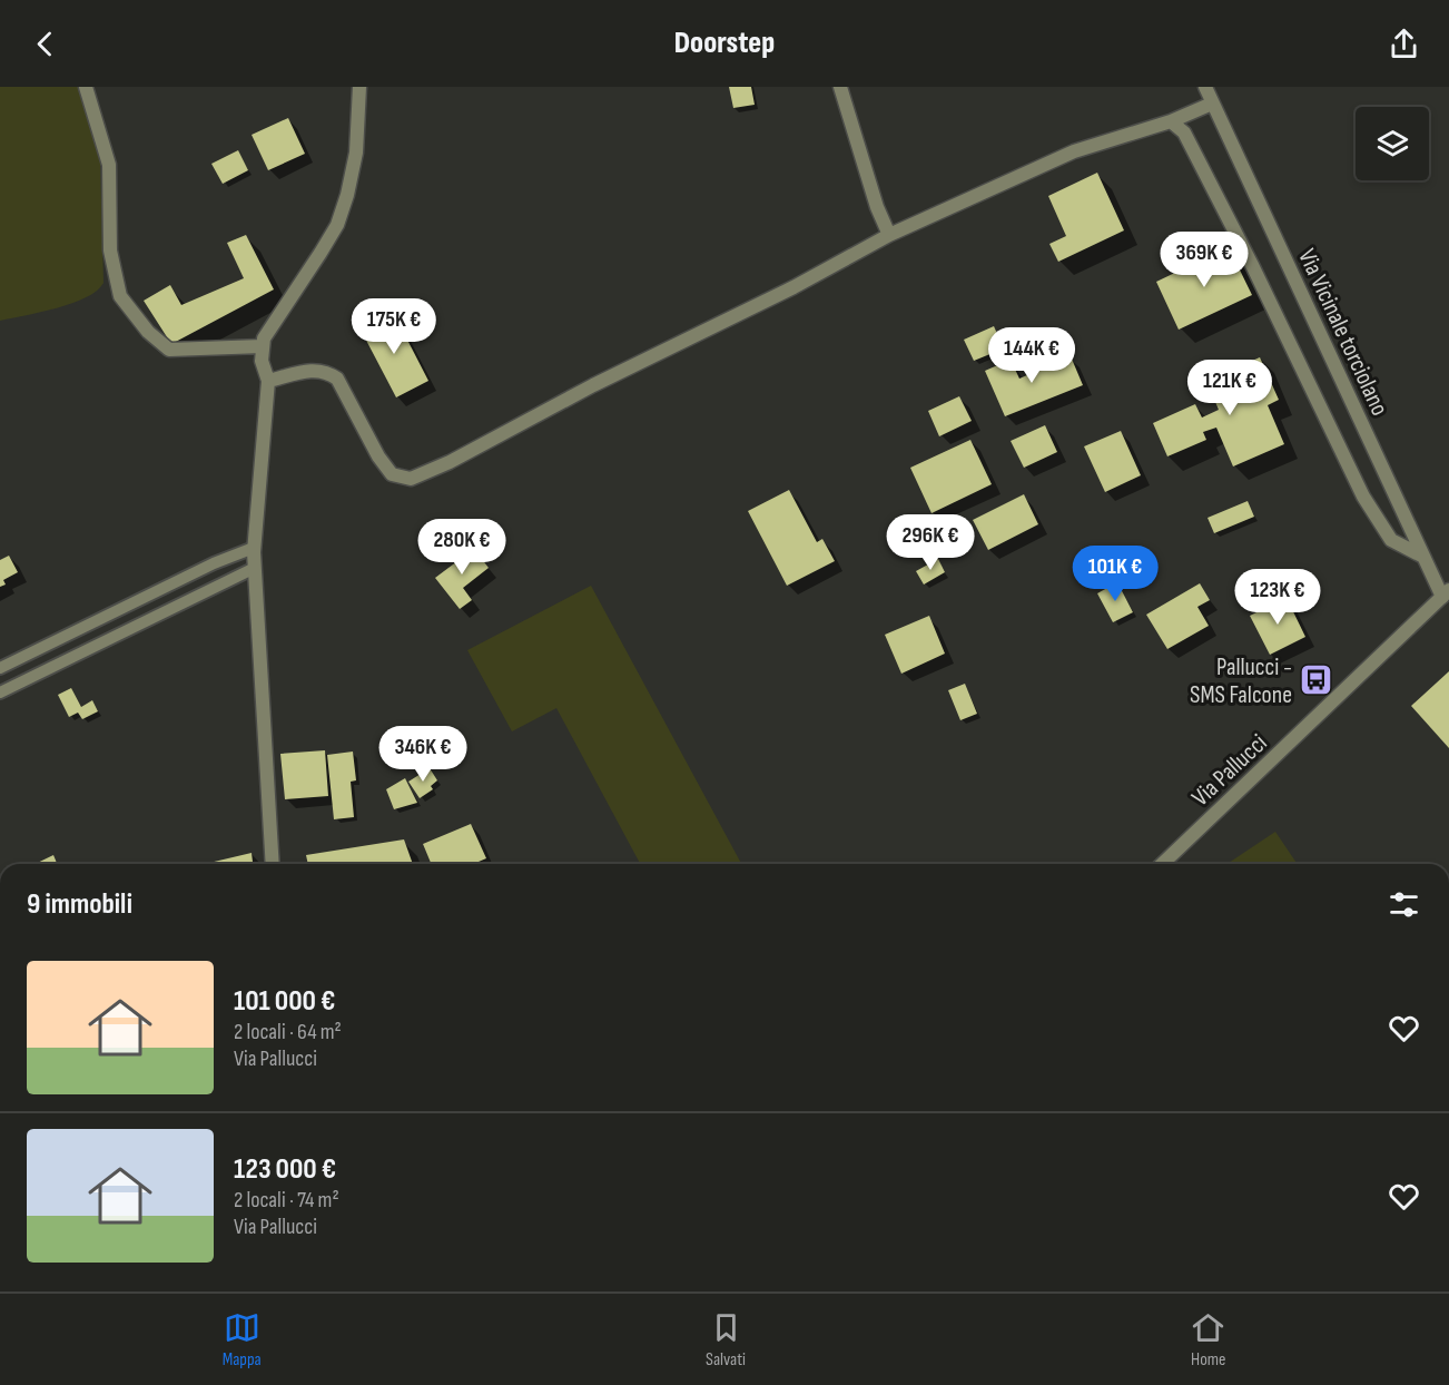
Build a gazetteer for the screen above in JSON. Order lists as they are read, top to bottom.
{
  "streets": {
    "street": ["Via Vicinale torciolano", "Via Pallucci"]
  },
  "crossings": [
    ["Via Vicinale torciolano", "Via Pallucci"]
  ],
  "places": {
    "bus stop": ["Pallucci - SMS Falcone"]
  },
  "page": {
    "header": "Doorstep",
    "price": [
      "369K €",
      "175K €",
      "144K €",
      "121K €",
      "296K €",
      "280K €",
      "101K €",
      "123K €",
      "346K €"
    ],
    "heading": "9 immobili",
    "list": [
      {
        "name": "101 000 €",
        "note": "2 locali · 64 m² · Via Pallucci"
      },
      {
        "name": "123 000 €",
        "note": "2 locali · 74 m² · Via Pallucci"
      }
    ],
    "tabs": ["Mappa", "Salvati", "Home"]
  }
}
